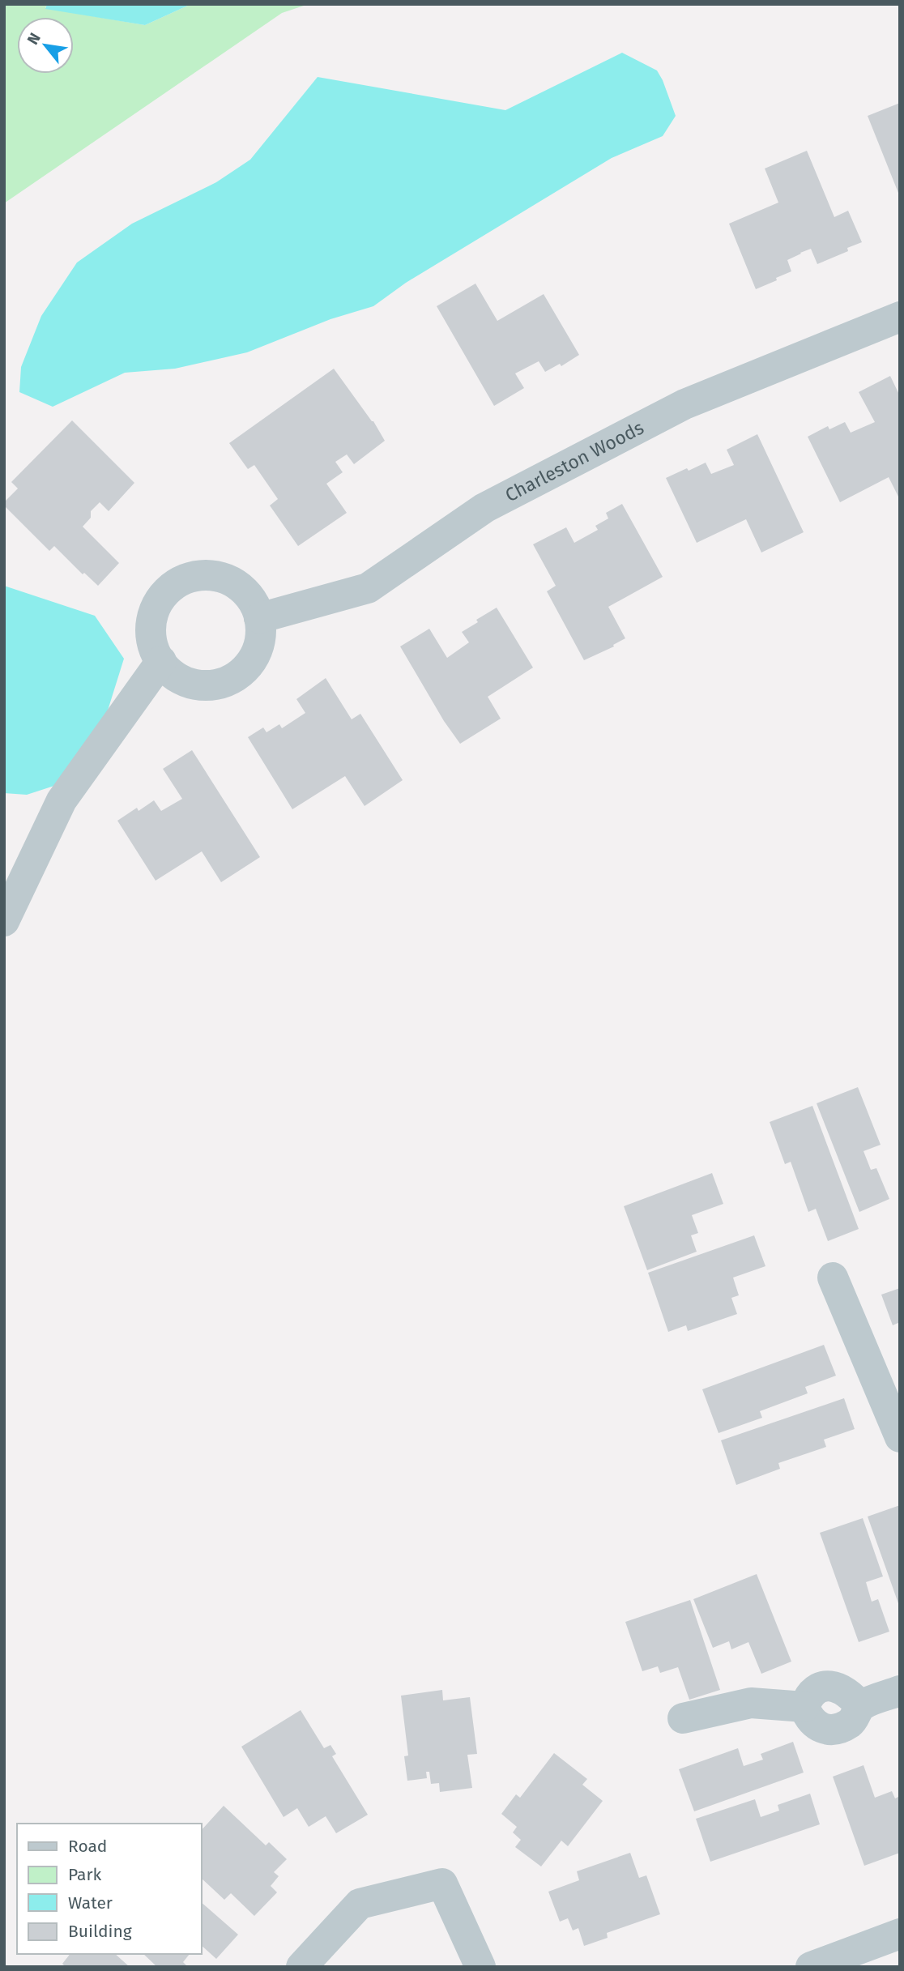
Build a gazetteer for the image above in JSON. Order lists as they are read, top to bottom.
{
  "streets": {
    "street": ["Charleston Woods"]
  },
  "legend": [
    "Road",
    "Park",
    "Water",
    "Building"
  ],
  "north": "top left"
}
